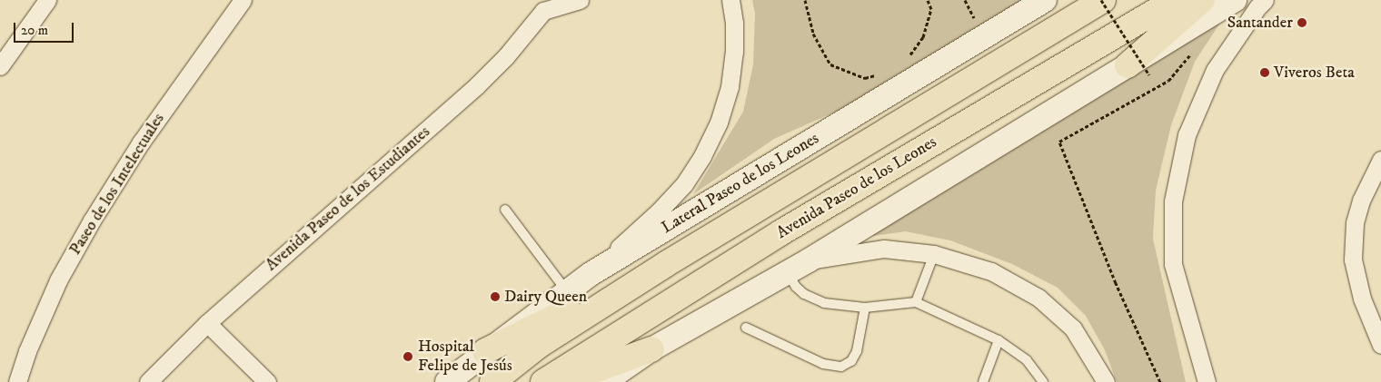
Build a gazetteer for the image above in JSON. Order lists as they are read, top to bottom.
{
  "streets": {
    "main road": ["Avenida Paseo de los Leones"],
    "street": ["Lateral Paseo de los Leones", "Paseo de los Intelectuales", "Avenida Paseo de los Estudiantes"]
  },
  "places": [
    "Santander",
    "Viveros Beta",
    "Dairy Queen",
    "Hospital Felipe de Jesús"
  ],
  "scale_bar": "20 m"
}
